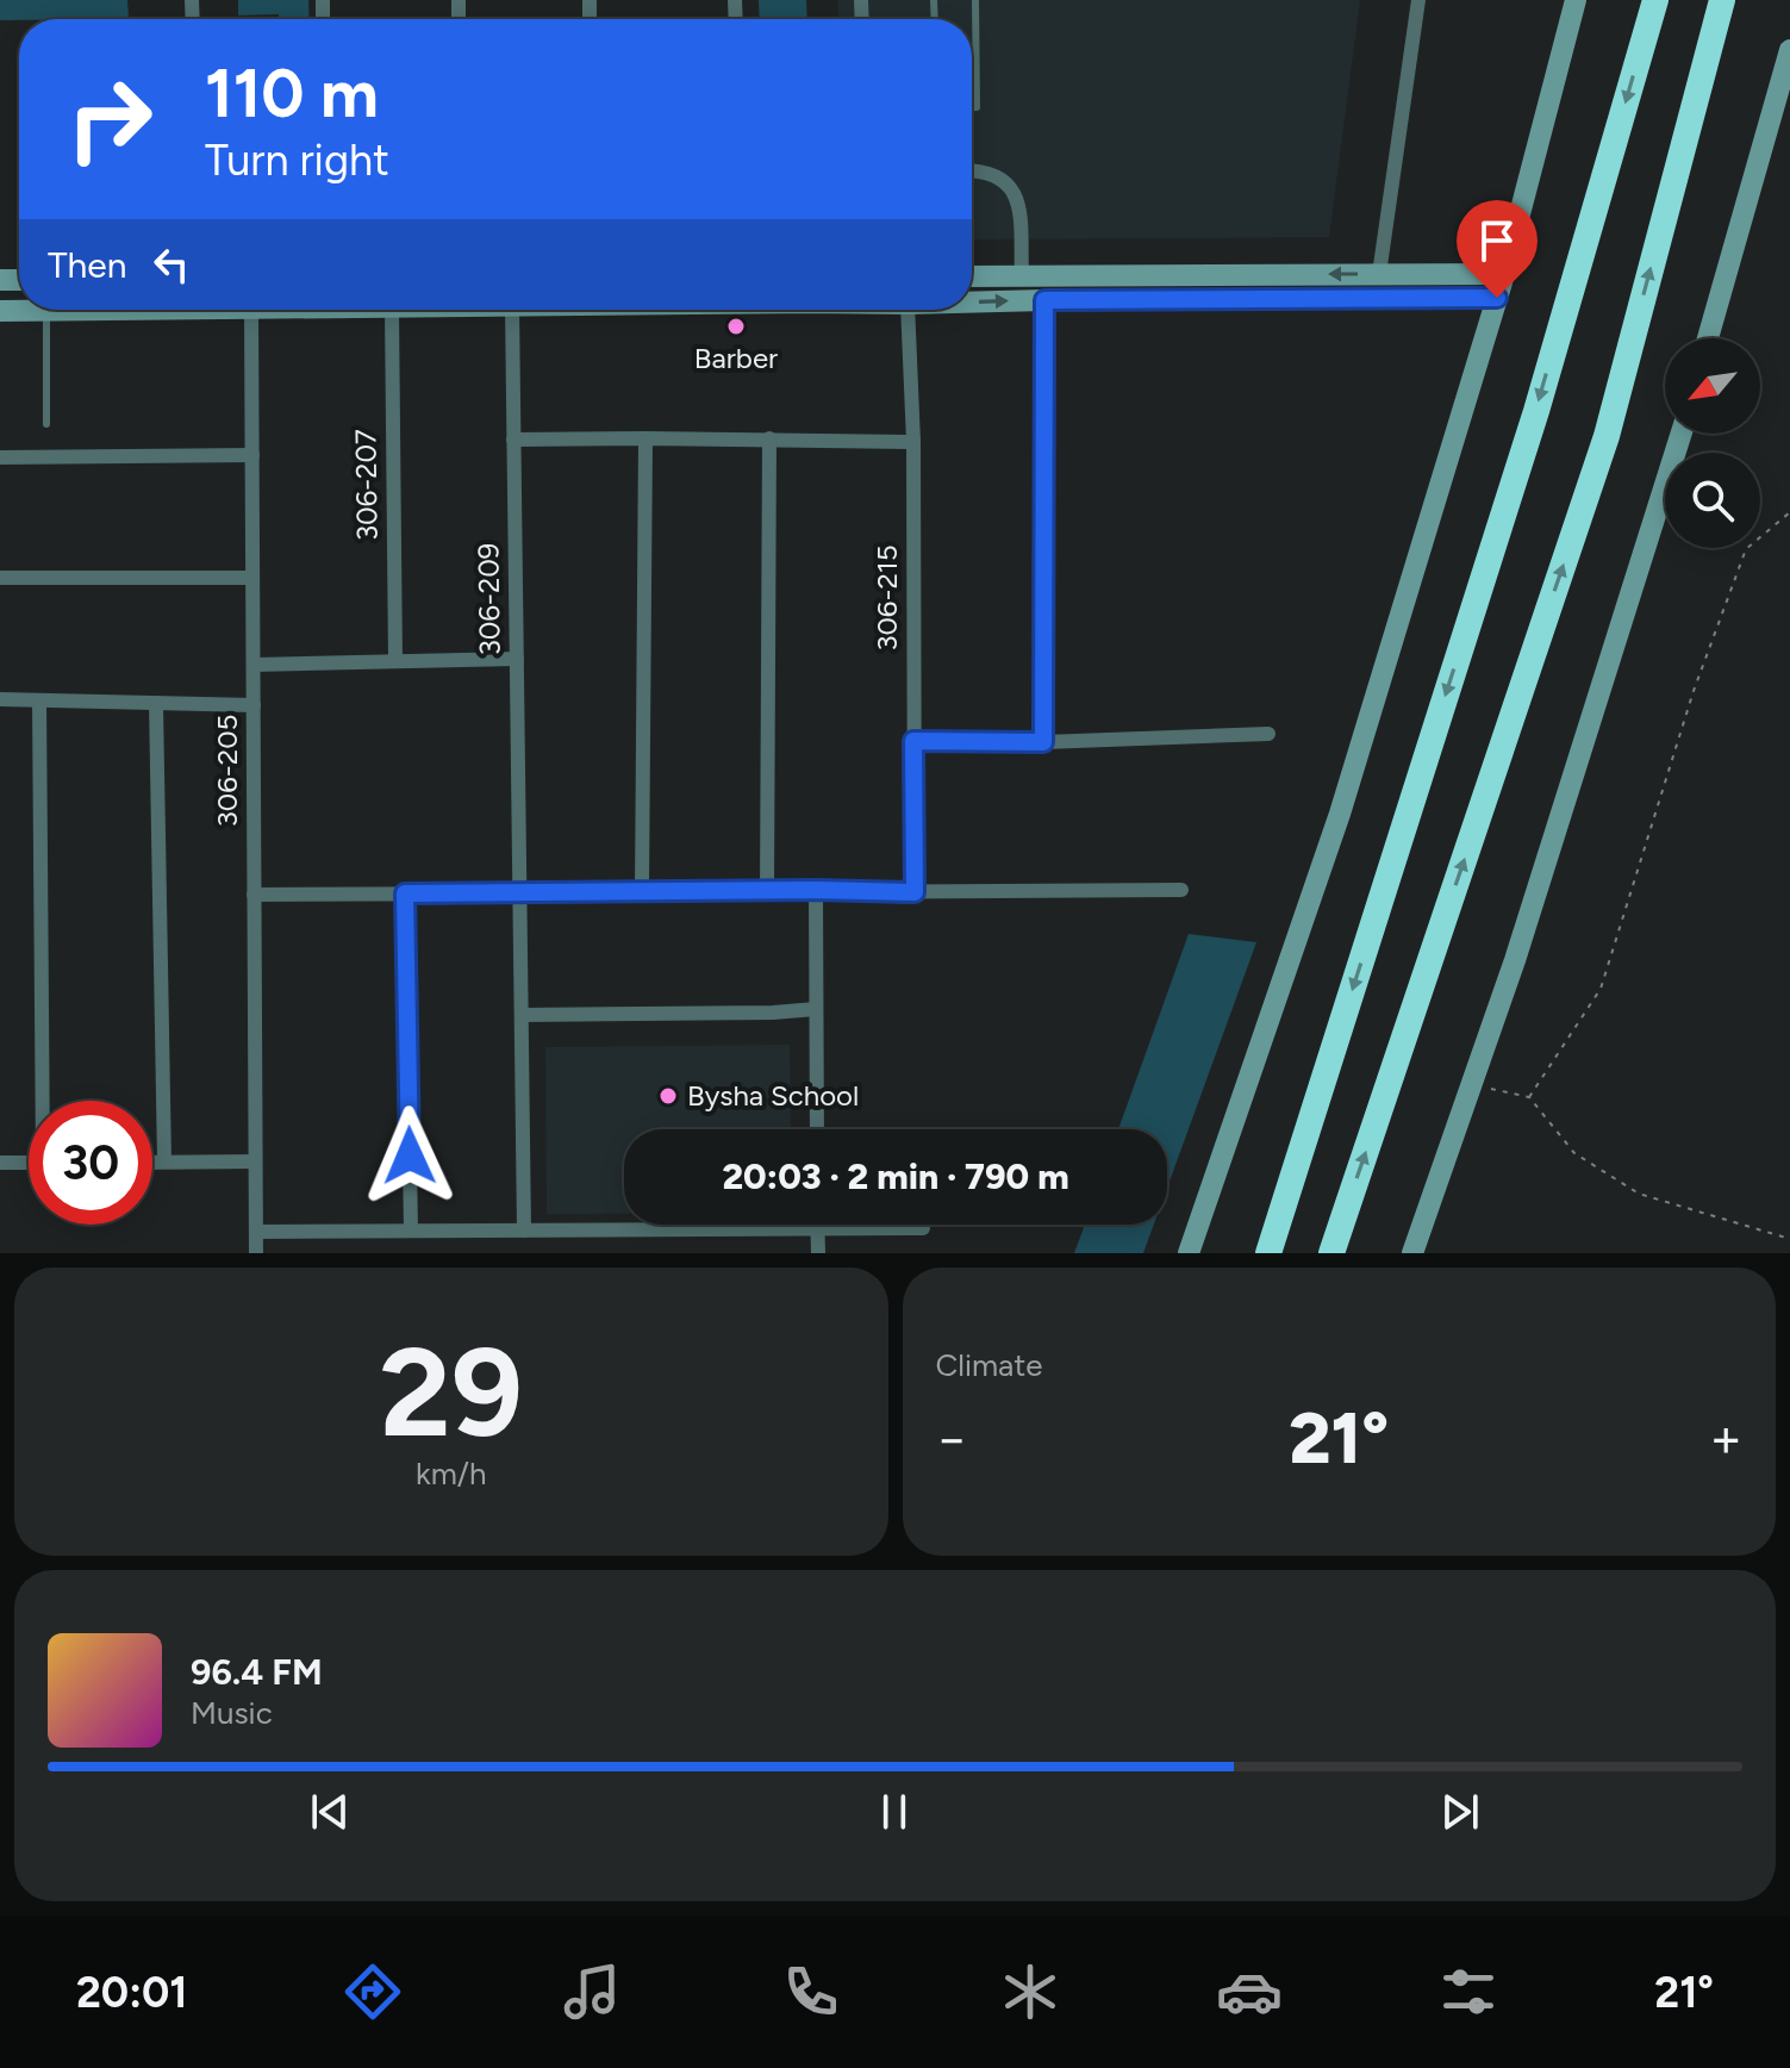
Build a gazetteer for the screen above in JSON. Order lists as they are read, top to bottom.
{
  "streets": {
    "street": [
      "306-207",
      "306-215",
      "306-209",
      "306-205"
    ]
  },
  "places": ["Barber", "Bysha School"],
  "north": "bottom left",
  "page": {
    "turn": ["110 m", "Turn right"],
    "then": "Then",
    "limit": "30",
    "trip": "20:03 · 2 min · 790 m",
    "tile": [
      ["29", "km/h"],
      "Climate"
    ],
    "heat": ["−", "21°", "+"],
    "song": ["96.4 FM", "Music"],
    "tabs": ["20:01", "21°"]
  }
}
